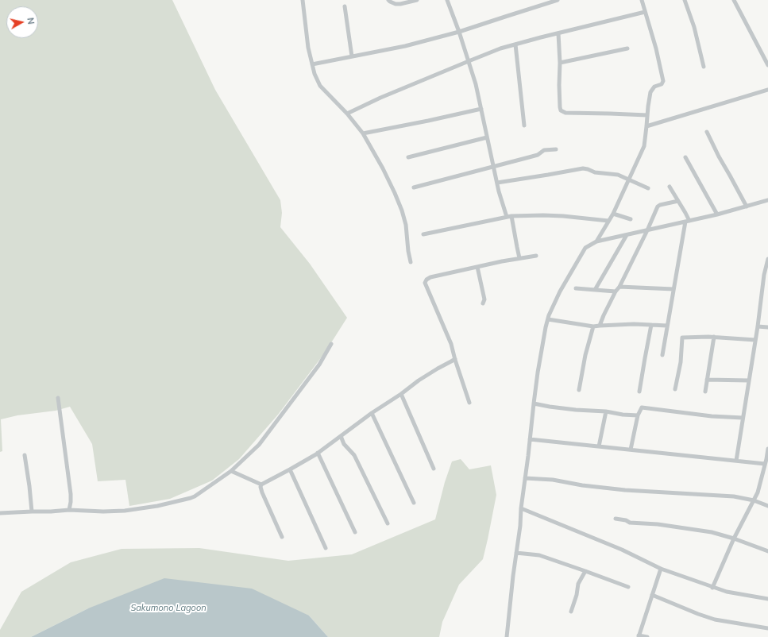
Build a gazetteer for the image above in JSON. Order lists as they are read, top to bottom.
{
  "water": ["Sakumono Lagoon"],
  "north": "right"
}
